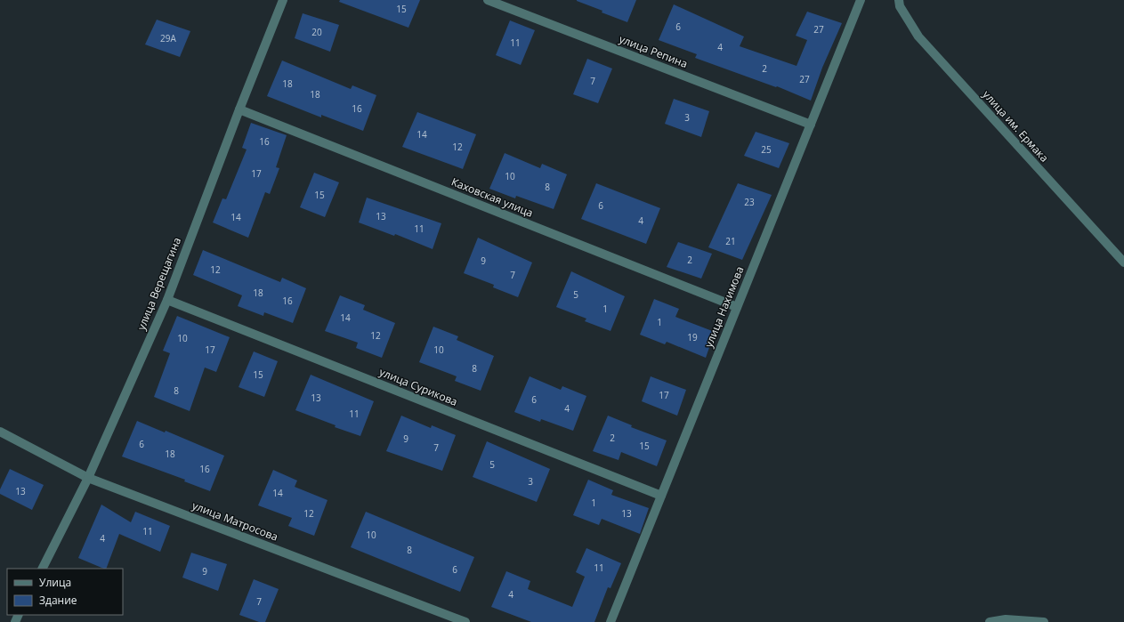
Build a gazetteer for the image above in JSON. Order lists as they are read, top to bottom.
{
  "streets": {
    "street": [
      "улица Репина",
      "улица им. Ермака",
      "Каховская улица",
      "улица Верещагина",
      "улица Нахимова",
      "улица Сурикова",
      "улица Матросова"
    ]
  },
  "crossings": [
    ["улица Репина", "улица Нахимова"],
    ["Каховская улица", "улица Верещагина"],
    ["Каховская улица", "улица Нахимова"],
    ["улица Верещагина", "улица Сурикова"],
    ["улица Верещагина", "улица Матросова"],
    ["улица Нахимова", "улица Сурикова"]
  ],
  "house_numbers": [
    "15",
    "6",
    "27",
    "20",
    "29А",
    "11",
    "4",
    "2",
    "27",
    "7",
    "18",
    "18",
    "16",
    "3",
    "14",
    "16",
    "12",
    "25",
    "17",
    "10",
    "8",
    "15",
    "23",
    "6",
    "13",
    "14",
    "4",
    "11",
    "21",
    "2",
    "9",
    "12",
    "7",
    "18",
    "5",
    "16",
    "1",
    "14",
    "1",
    "12",
    "19",
    "10",
    "17",
    "10",
    "8",
    "15",
    "8",
    "17",
    "13",
    "6",
    "4",
    "11",
    "2",
    "9",
    "6",
    "15",
    "7",
    "18",
    "5",
    "16",
    "3",
    "13",
    "14",
    "1",
    "12",
    "13",
    "11",
    "10",
    "4",
    "8",
    "11",
    "6",
    "9",
    "4",
    "7"
  ],
  "legend": ["Улица", "Здание"]
}
